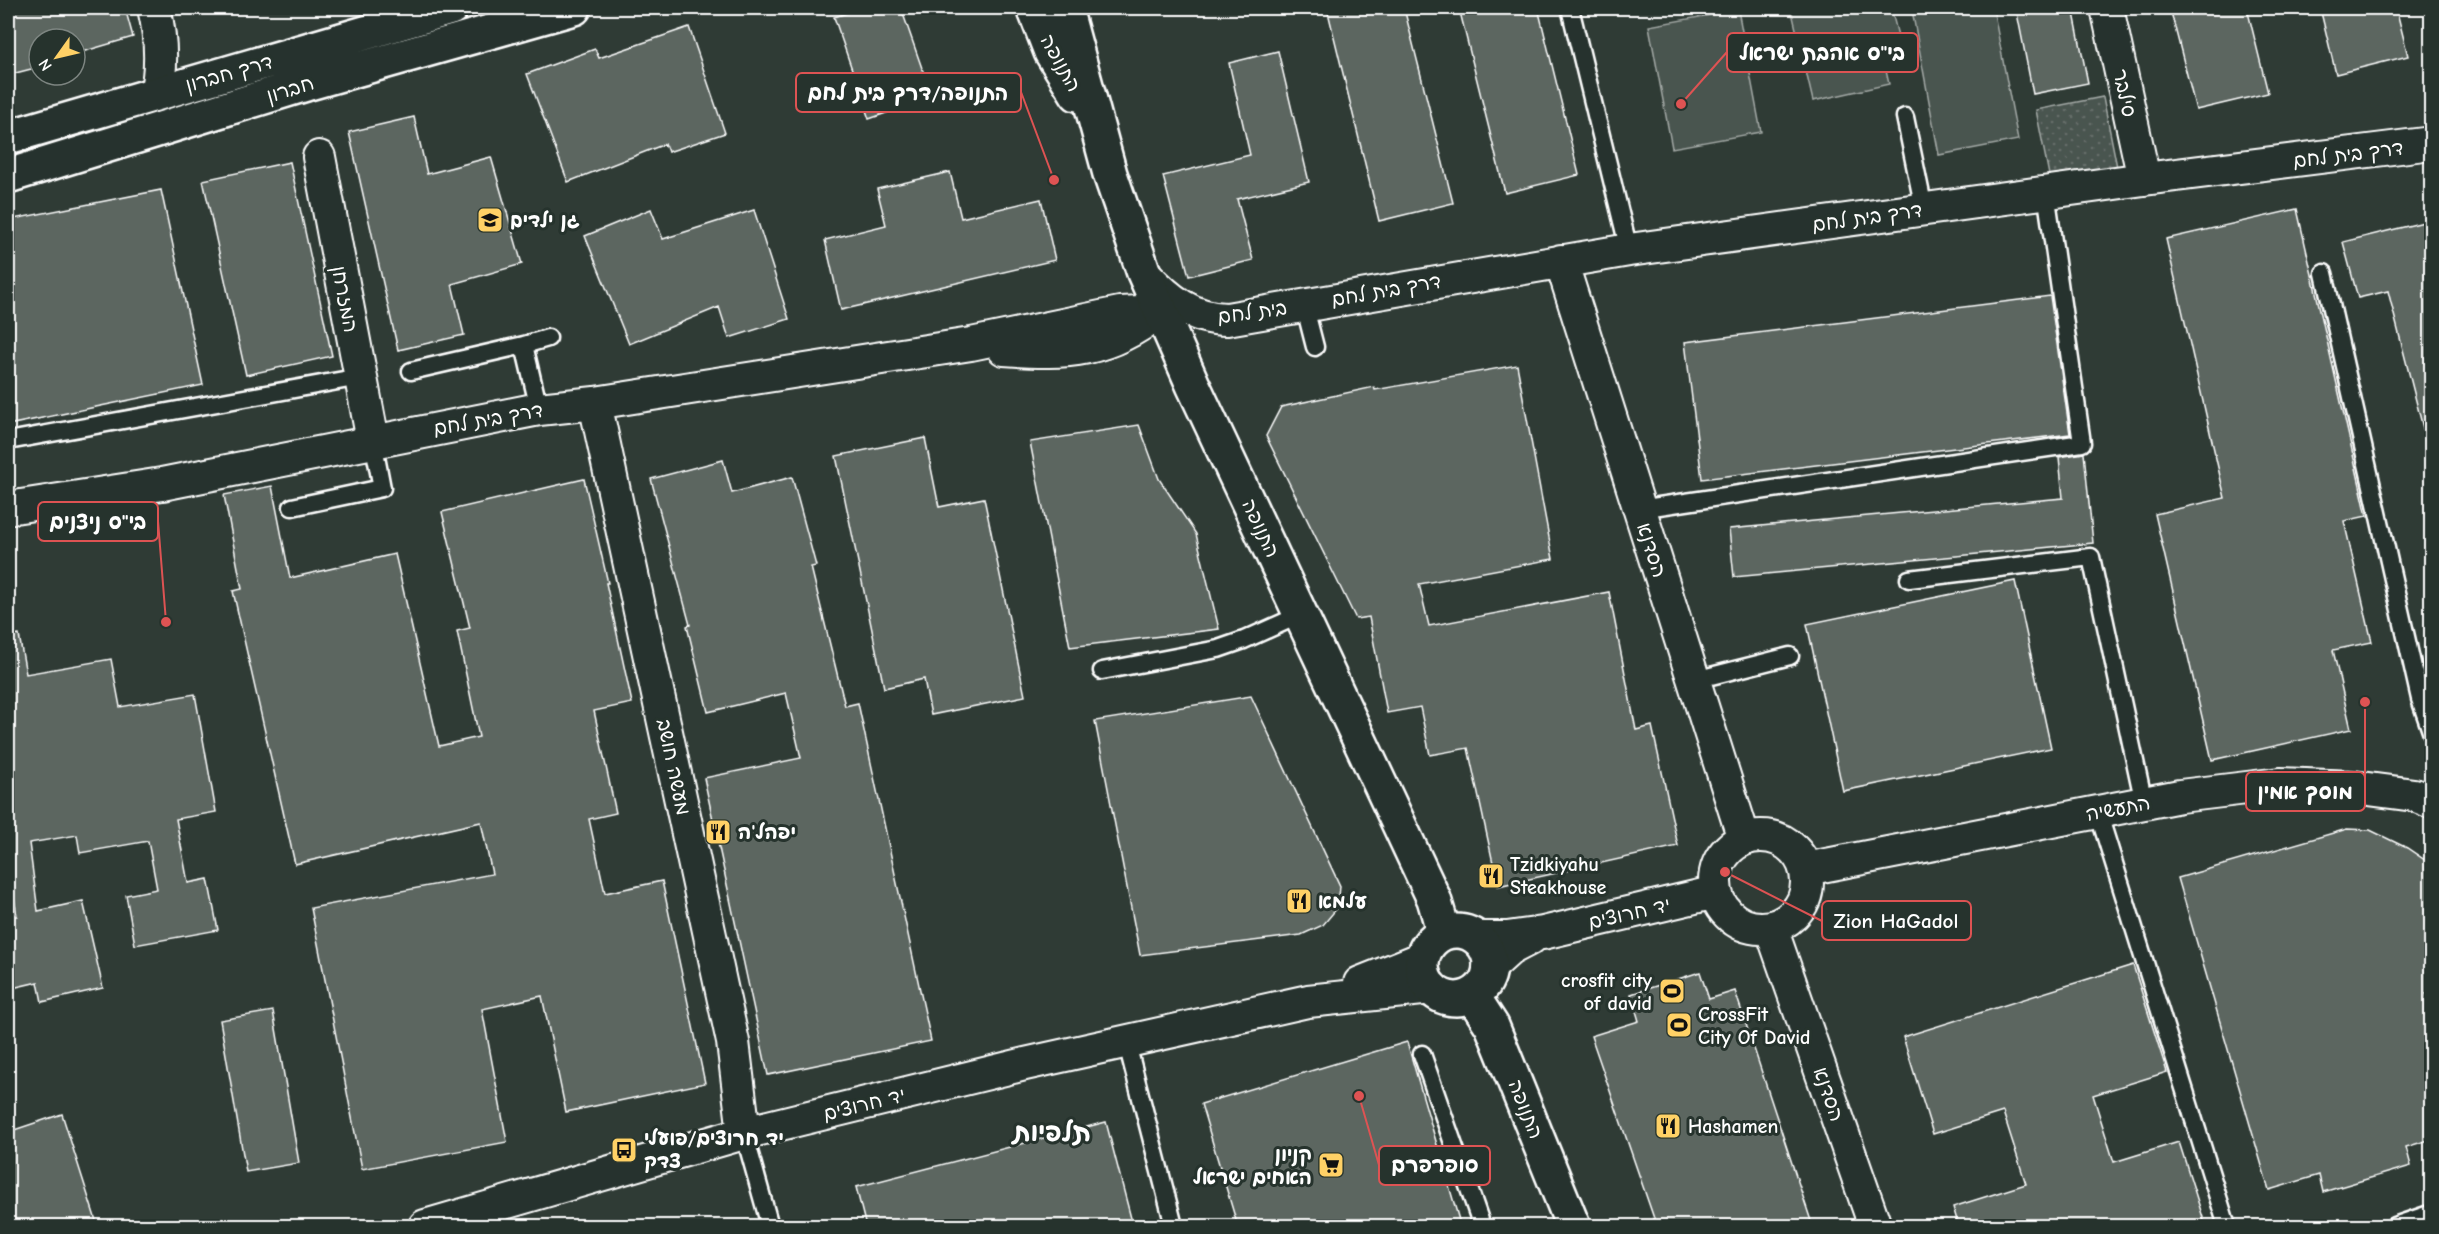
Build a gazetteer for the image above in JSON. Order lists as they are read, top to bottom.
{
  "streets": {
    "main road": ["התנופה", "דרך חברון", "חברון"],
    "street": [
      "סילבר",
      "דרך בית לחם",
      "המזרחן",
      "בית לחם",
      "הסדנא",
      "מעשה חושב",
      "התעשיה",
      "יד חרוצים"
    ]
  },
  "crossings": [
    ["התנופה", "דרך בית לחם"],
    ["התנופה", "בית לחם"],
    ["התנופה", "יד חרוצים"],
    ["סילבר", "דרך בית לחם"],
    ["דרך בית לחם", "המזרחן"],
    ["דרך בית לחם", "בית לחם"],
    ["דרך בית לחם", "הסדנא"],
    ["דרך בית לחם", "מעשה חושב"],
    ["הסדנא", "התעשיה"],
    ["הסדנא", "יד חרוצים"],
    ["מעשה חושב", "יד חרוצים"],
    ["התעשיה", "יד חרוצים"]
  ],
  "districts": ["תלפיות"],
  "places": {
    "other": [
      "בי\"ס אהבת ישראל",
      "התנופה/דרך בית לחם",
      "בי\"ס ניצנים",
      "מוסך אמין",
      "Zion HaGadol",
      "סופרפרם"
    ],
    "school or university": ["גן ילדים"],
    "restaurant": [
      "יפהל'ה",
      "Tzidkiyahu Steakhouse",
      "עלמא",
      "Hashamen"
    ],
    "sports": ["crosfit city of david", "CrossFit City Of David"],
    "bus stop": ["יד חרוצים/פועלי צדק"],
    "supermarket": ["קניון האחים ישראל"]
  },
  "north": "bottom left"
}
